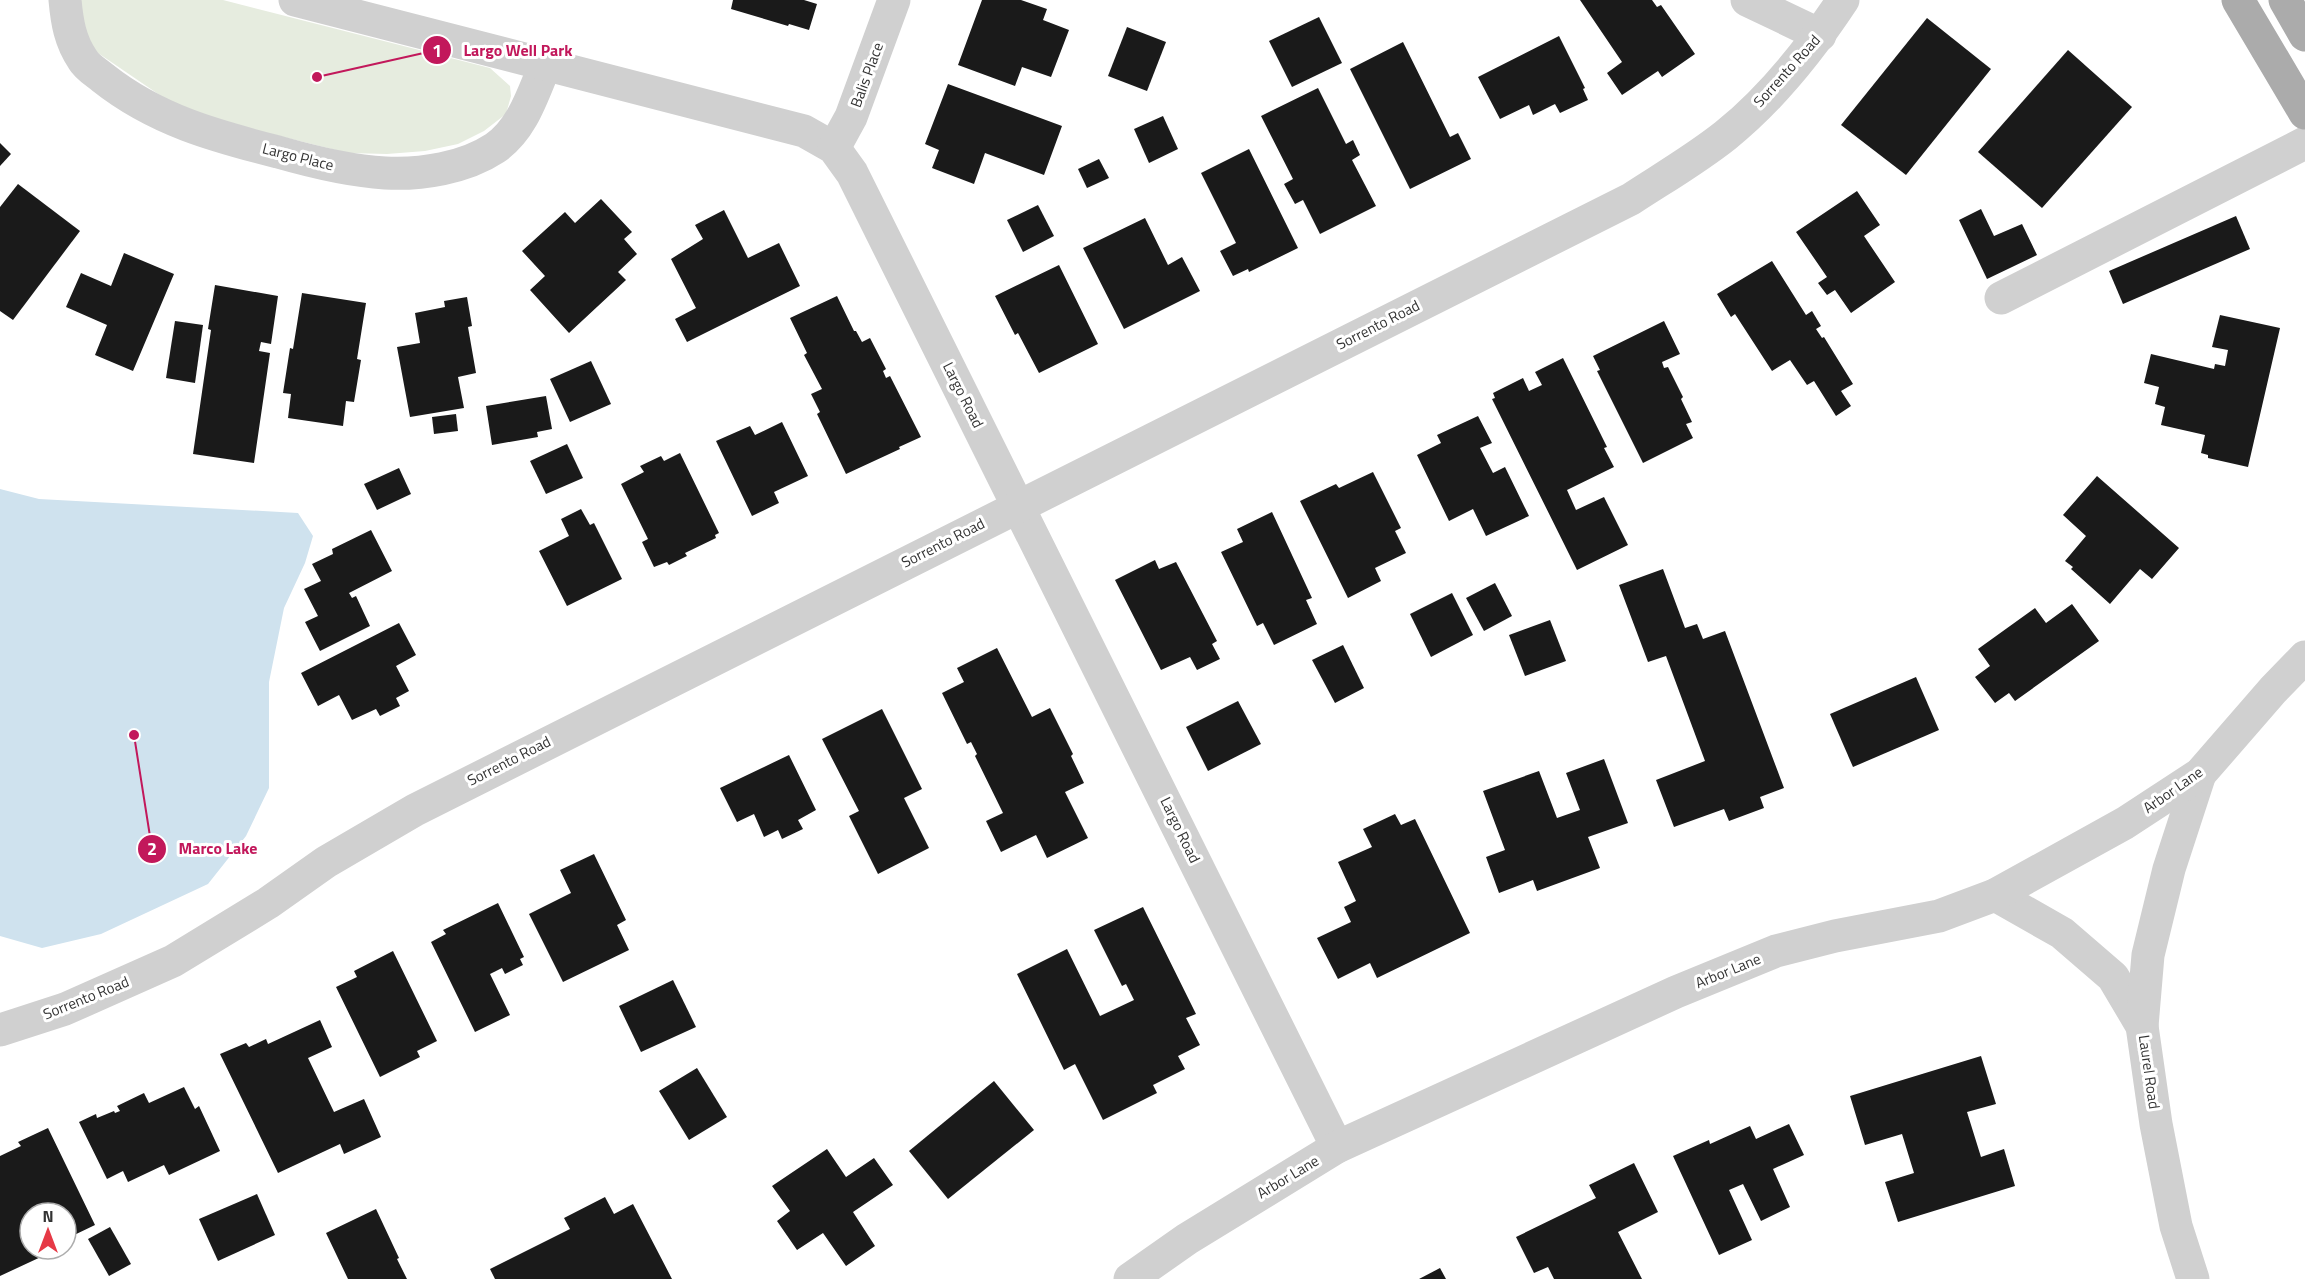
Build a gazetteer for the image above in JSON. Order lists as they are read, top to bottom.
{
  "streets": {
    "street": [
      "Sorrento Road",
      "Balis Place",
      "Largo Place",
      "Largo Road",
      "Arbor Lane",
      "Laurel Road"
    ]
  },
  "crossings": [
    ["Sorrento Road", "Largo Road"],
    ["Balis Place", "Largo Road"],
    ["Largo Place", "Largo Road"],
    ["Largo Road", "Arbor Lane"],
    ["Arbor Lane", "Laurel Road"]
  ],
  "places": ["Largo Well Park", "Marco Lake"],
  "north": "top"
}
